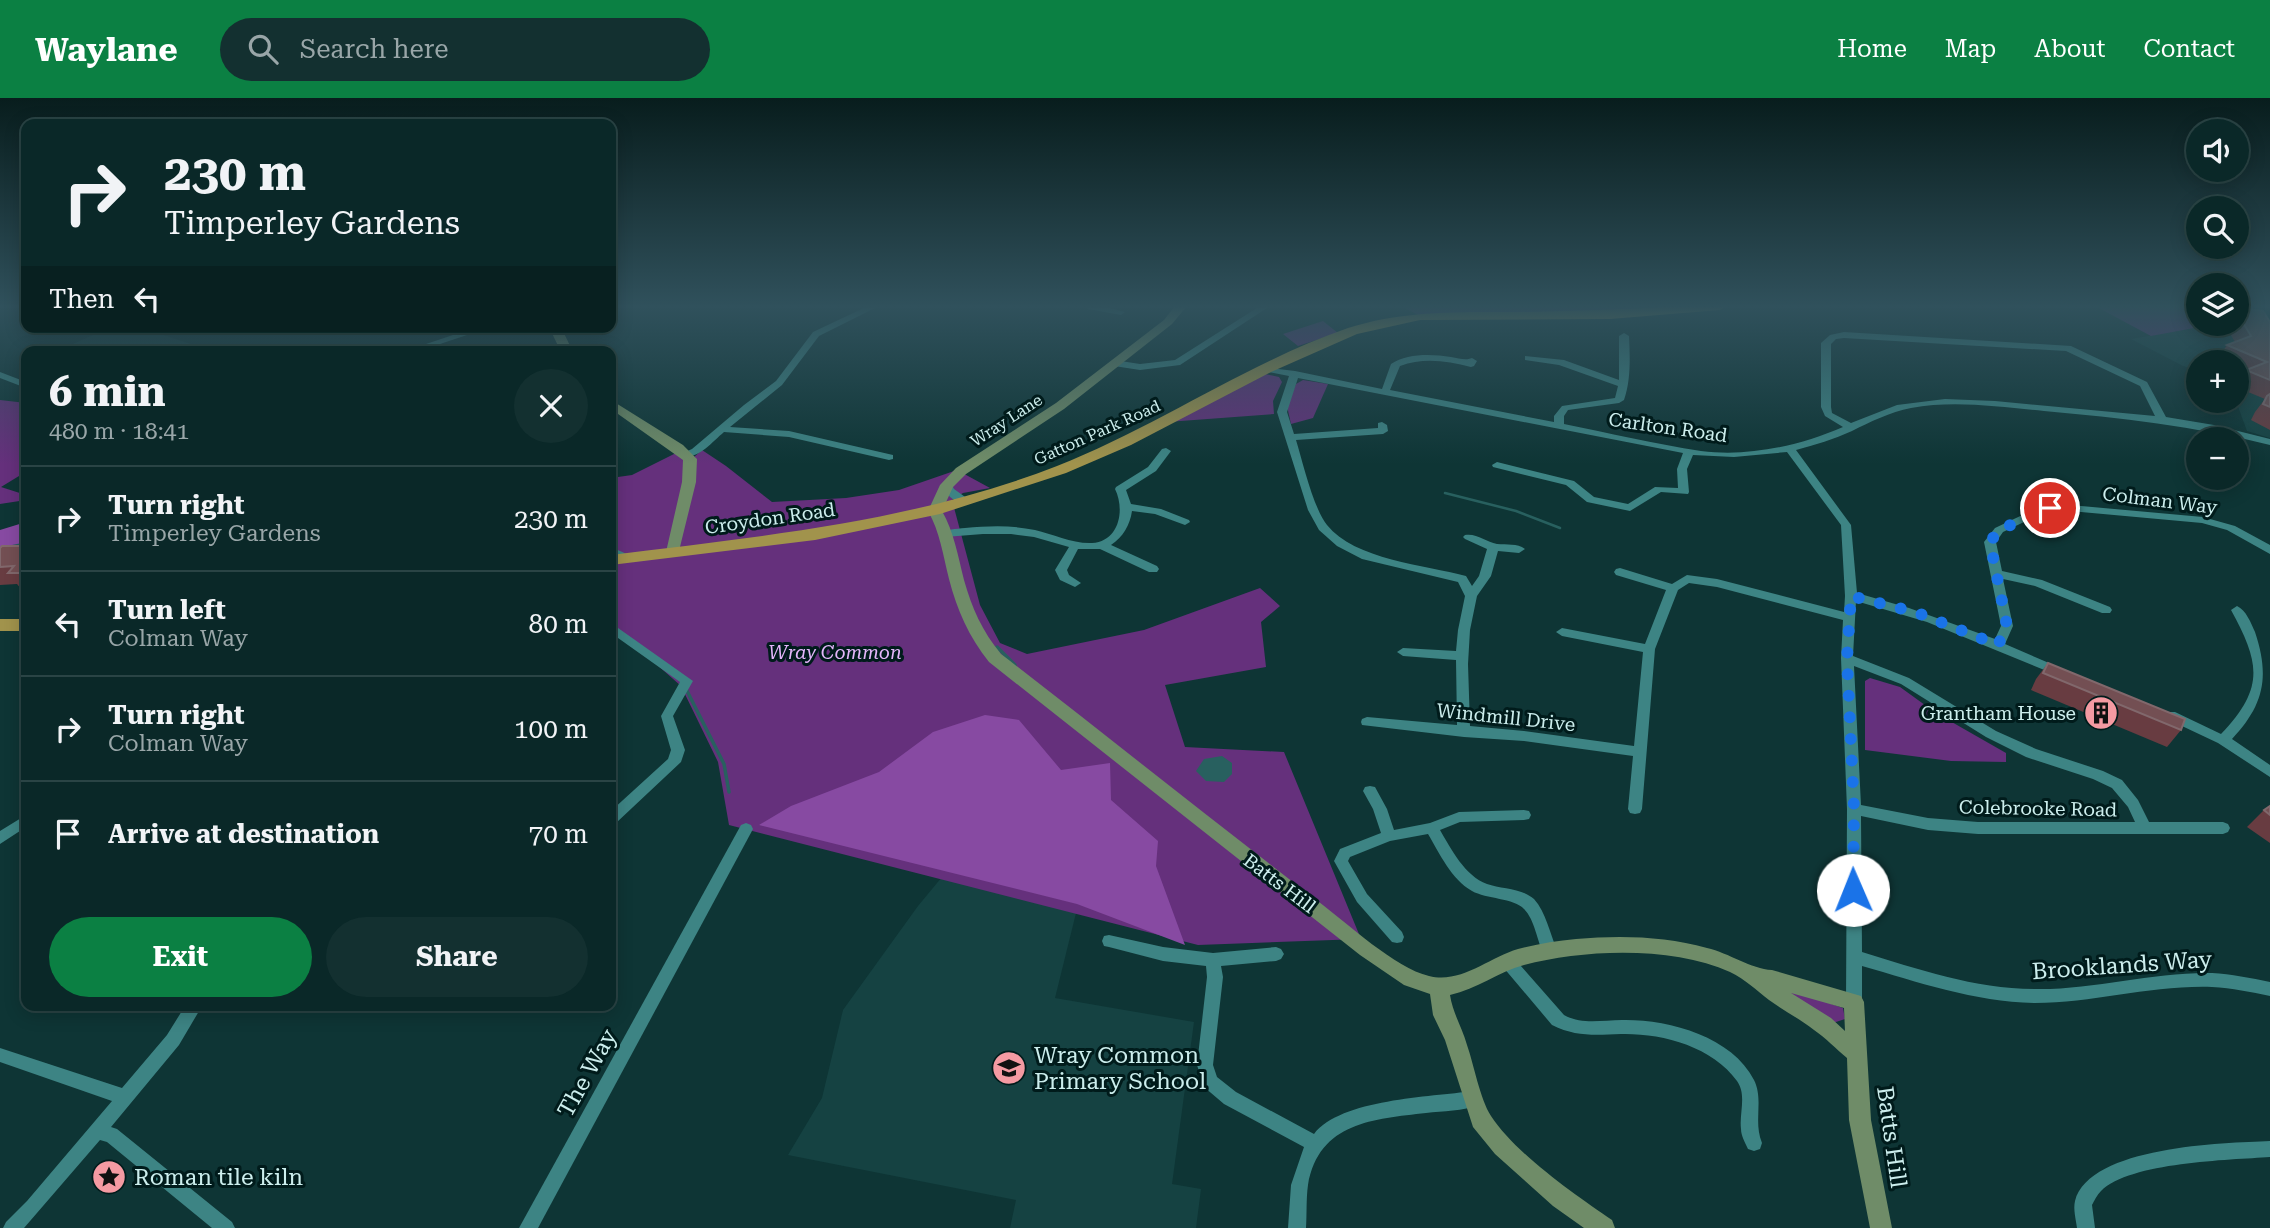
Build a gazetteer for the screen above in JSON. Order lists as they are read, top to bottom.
{
  "streets": {
    "main road": ["Gatton Park Road", "Croydon Road"],
    "street": [
      "Wray Lane",
      "Carlton Road",
      "Colman Way",
      "Windmill Drive",
      "Colebrooke Road",
      "Batts Hill",
      "Brooklands Way",
      "The Way"
    ]
  },
  "crossings": [
    ["Wray Lane", "Gatton Park Road"],
    ["Wray Lane", "Croydon Road"],
    ["Wray Lane", "Batts Hill"],
    ["Carlton Road", "Gatton Park Road"],
    ["Carlton Road", "Batts Hill"],
    ["Gatton Park Road", "Croydon Road"],
    ["Gatton Park Road", "Batts Hill"],
    ["Croydon Road", "Batts Hill"],
    ["Colebrooke Road", "Batts Hill"],
    ["Batts Hill", "Brooklands Way"]
  ],
  "parks": ["Wray Common"],
  "places": {
    "building": ["Grantham House"],
    "school or university": ["Wray Common Primary School"],
    "place": ["Roman tile kiln"]
  },
  "page": {
    "header": "Waylane",
    "search": "Search here",
    "nav": [
      "Home",
      "Map",
      "About",
      "Contact"
    ],
    "map_buttons": ["+", "−"],
    "turn": ["230 m", "Timperley Gardens"],
    "then": "Then",
    "heading": ["6 min", "480 m · 18:41"],
    "list": [
      {
        "name": "Turn right",
        "note": "Timperley Gardens",
        "value": "230 m"
      },
      {
        "name": "Turn left",
        "note": "Colman Way",
        "value": "80 m"
      },
      {
        "name": "Turn right",
        "note": "Colman Way",
        "value": "100 m"
      },
      {
        "name": "Arrive at destination",
        "value": "70 m"
      }
    ],
    "buttons": ["Exit", "Share"]
  }
}
